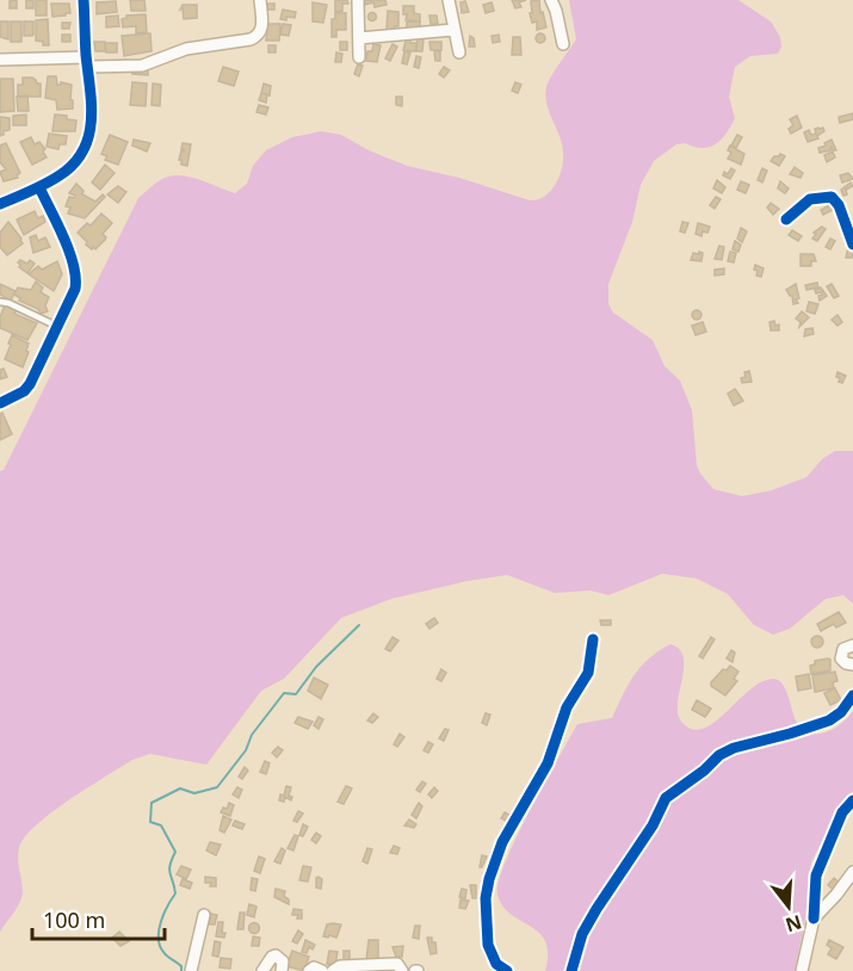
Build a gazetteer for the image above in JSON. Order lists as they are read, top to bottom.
{
  "scale_bar": "100 m",
  "north": "bottom"
}
